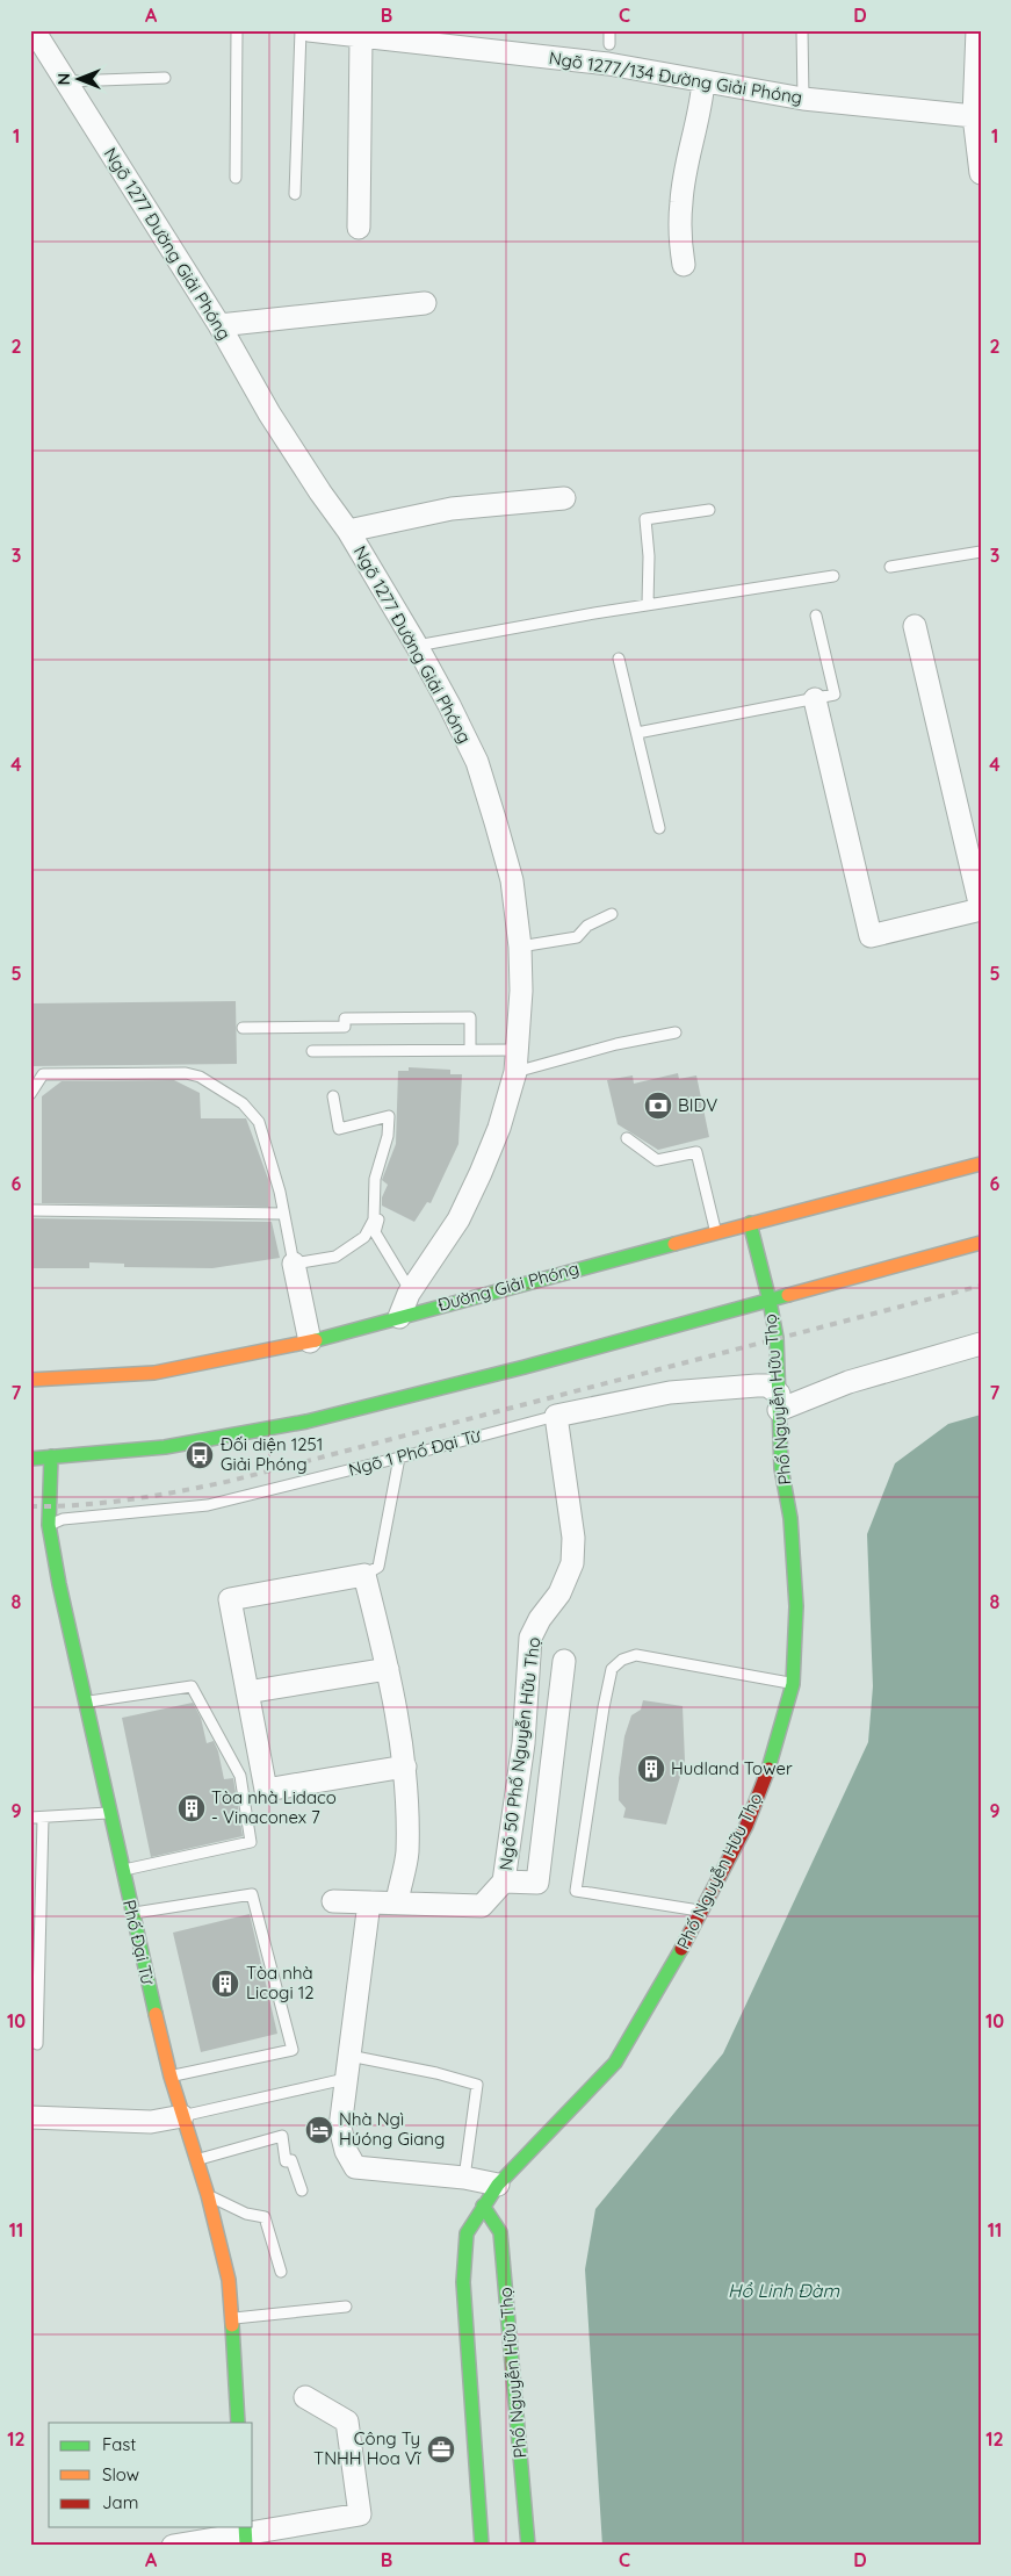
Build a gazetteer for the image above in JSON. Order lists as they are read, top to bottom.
{
  "streets": {
    "main road": ["Đường Giải Phóng", "Phố Nguyễn Hữu Thọ", "Phố Đại Từ"],
    "street": [
      "Ngõ 1277/134 Đường Giải Phóng",
      "Ngõ 1277 Đường Giải Phóng",
      "Ngõ 1 Phố Đại Từ",
      "Ngõ 50 Phố Nguyễn Hữu Thọ"
    ]
  },
  "crossings": [
    ["Ngõ 1277 Đường Giải Phóng", "Đường Giải Phóng"],
    ["Đường Giải Phóng", "Phố Nguyễn Hữu Thọ"],
    ["Phố Nguyễn Hữu Thọ", "Ngõ 1 Phố Đại Từ"],
    ["Ngõ 1 Phố Đại Từ", "Ngõ 50 Phố Nguyễn Hữu Thọ"],
    ["Ngõ 1 Phố Đại Từ", "Phố Đại Từ"]
  ],
  "water": ["Hồ Linh Đàm"],
  "places": {
    "bank": ["BIDV"],
    "bus stop": ["Đối diện 1251 Giải Phóng"],
    "building": ["Hudland Tower", "Tòa nhà Lidaco - Vinaconex 7", "Tòa nhà Licogi 12"],
    "hotel": ["Nhà Ngì Húóng Giang"],
    "office": ["Công Ty TNHH Hoa Vĩ"]
  },
  "legend": ["Fast", "Slow", "Jam"],
  "north": "left",
  "grid": {
    "columns": [
      "A",
      "B",
      "C",
      "D"
    ],
    "rows": [
      "1",
      "2",
      "3",
      "4",
      "5",
      "6",
      "7",
      "8",
      "9",
      "10",
      "11",
      "12"
    ]
  }
}
